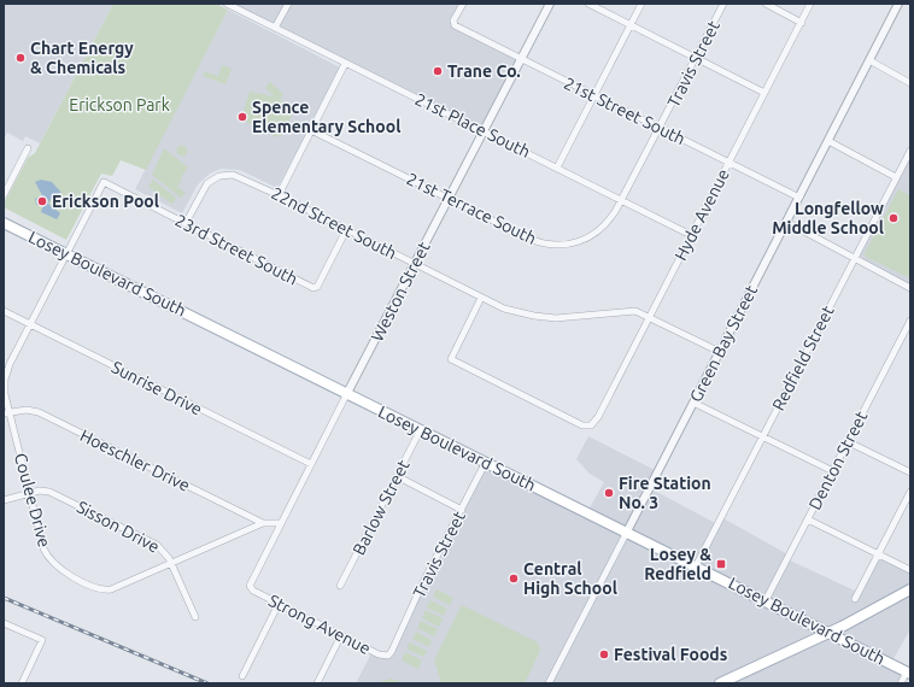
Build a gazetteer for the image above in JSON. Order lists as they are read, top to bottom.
{
  "streets": {
    "main road": ["Losey Boulevard South"],
    "street": [
      "Travis Street",
      "21st Street South",
      "21st Place South",
      "21st Terrace South",
      "Hyde Avenue",
      "22nd Street South",
      "23rd Street South",
      "Weston Street",
      "Green Bay Street",
      "Redfield Street",
      "Sunrise Drive",
      "Hoeschler Drive",
      "Denton Street",
      "Coulee Drive",
      "Barlow Street",
      "Sisson Drive",
      "Strong Avenue"
    ]
  },
  "crossings": [
    ["Travis Street", "21st Street South"],
    ["Travis Street", "21st Place South"],
    ["Travis Street", "21st Terrace South"],
    ["Travis Street", "Losey Boulevard South"],
    ["Travis Street", "Strong Avenue"],
    ["21st Street South", "Hyde Avenue"],
    ["21st Street South", "Weston Street"],
    ["21st Street South", "Green Bay Street"],
    ["21st Place South", "21st Terrace South"],
    ["21st Place South", "Hyde Avenue"],
    ["21st Place South", "Weston Street"],
    ["21st Terrace South", "Weston Street"],
    ["Hyde Avenue", "22nd Street South"],
    ["22nd Street South", "23rd Street South"],
    ["22nd Street South", "Weston Street"],
    ["22nd Street South", "Green Bay Street"],
    ["23rd Street South", "Coulee Drive"],
    ["Losey Boulevard South", "Weston Street"],
    ["Losey Boulevard South", "Green Bay Street"],
    ["Losey Boulevard South", "Redfield Street"],
    ["Losey Boulevard South", "Denton Street"],
    ["Losey Boulevard South", "Coulee Drive"],
    ["Losey Boulevard South", "Barlow Street"],
    ["Weston Street", "Sunrise Drive"],
    ["Weston Street", "Coulee Drive"],
    ["Weston Street", "Strong Avenue"],
    ["Sunrise Drive", "Coulee Drive"],
    ["Hoeschler Drive", "Coulee Drive"],
    ["Coulee Drive", "Sisson Drive"]
  ],
  "parks": ["Erickson Park"],
  "places": {
    "other": [
      "Chart Energy & Chemicals",
      "Trane Co.",
      "Spence Elementary School",
      "Erickson Pool",
      "Longfellow Middle School",
      "Fire Station No. 3",
      "Central High School",
      "Festival Foods"
    ],
    "transit": ["Losey & Redfield"]
  }
}
